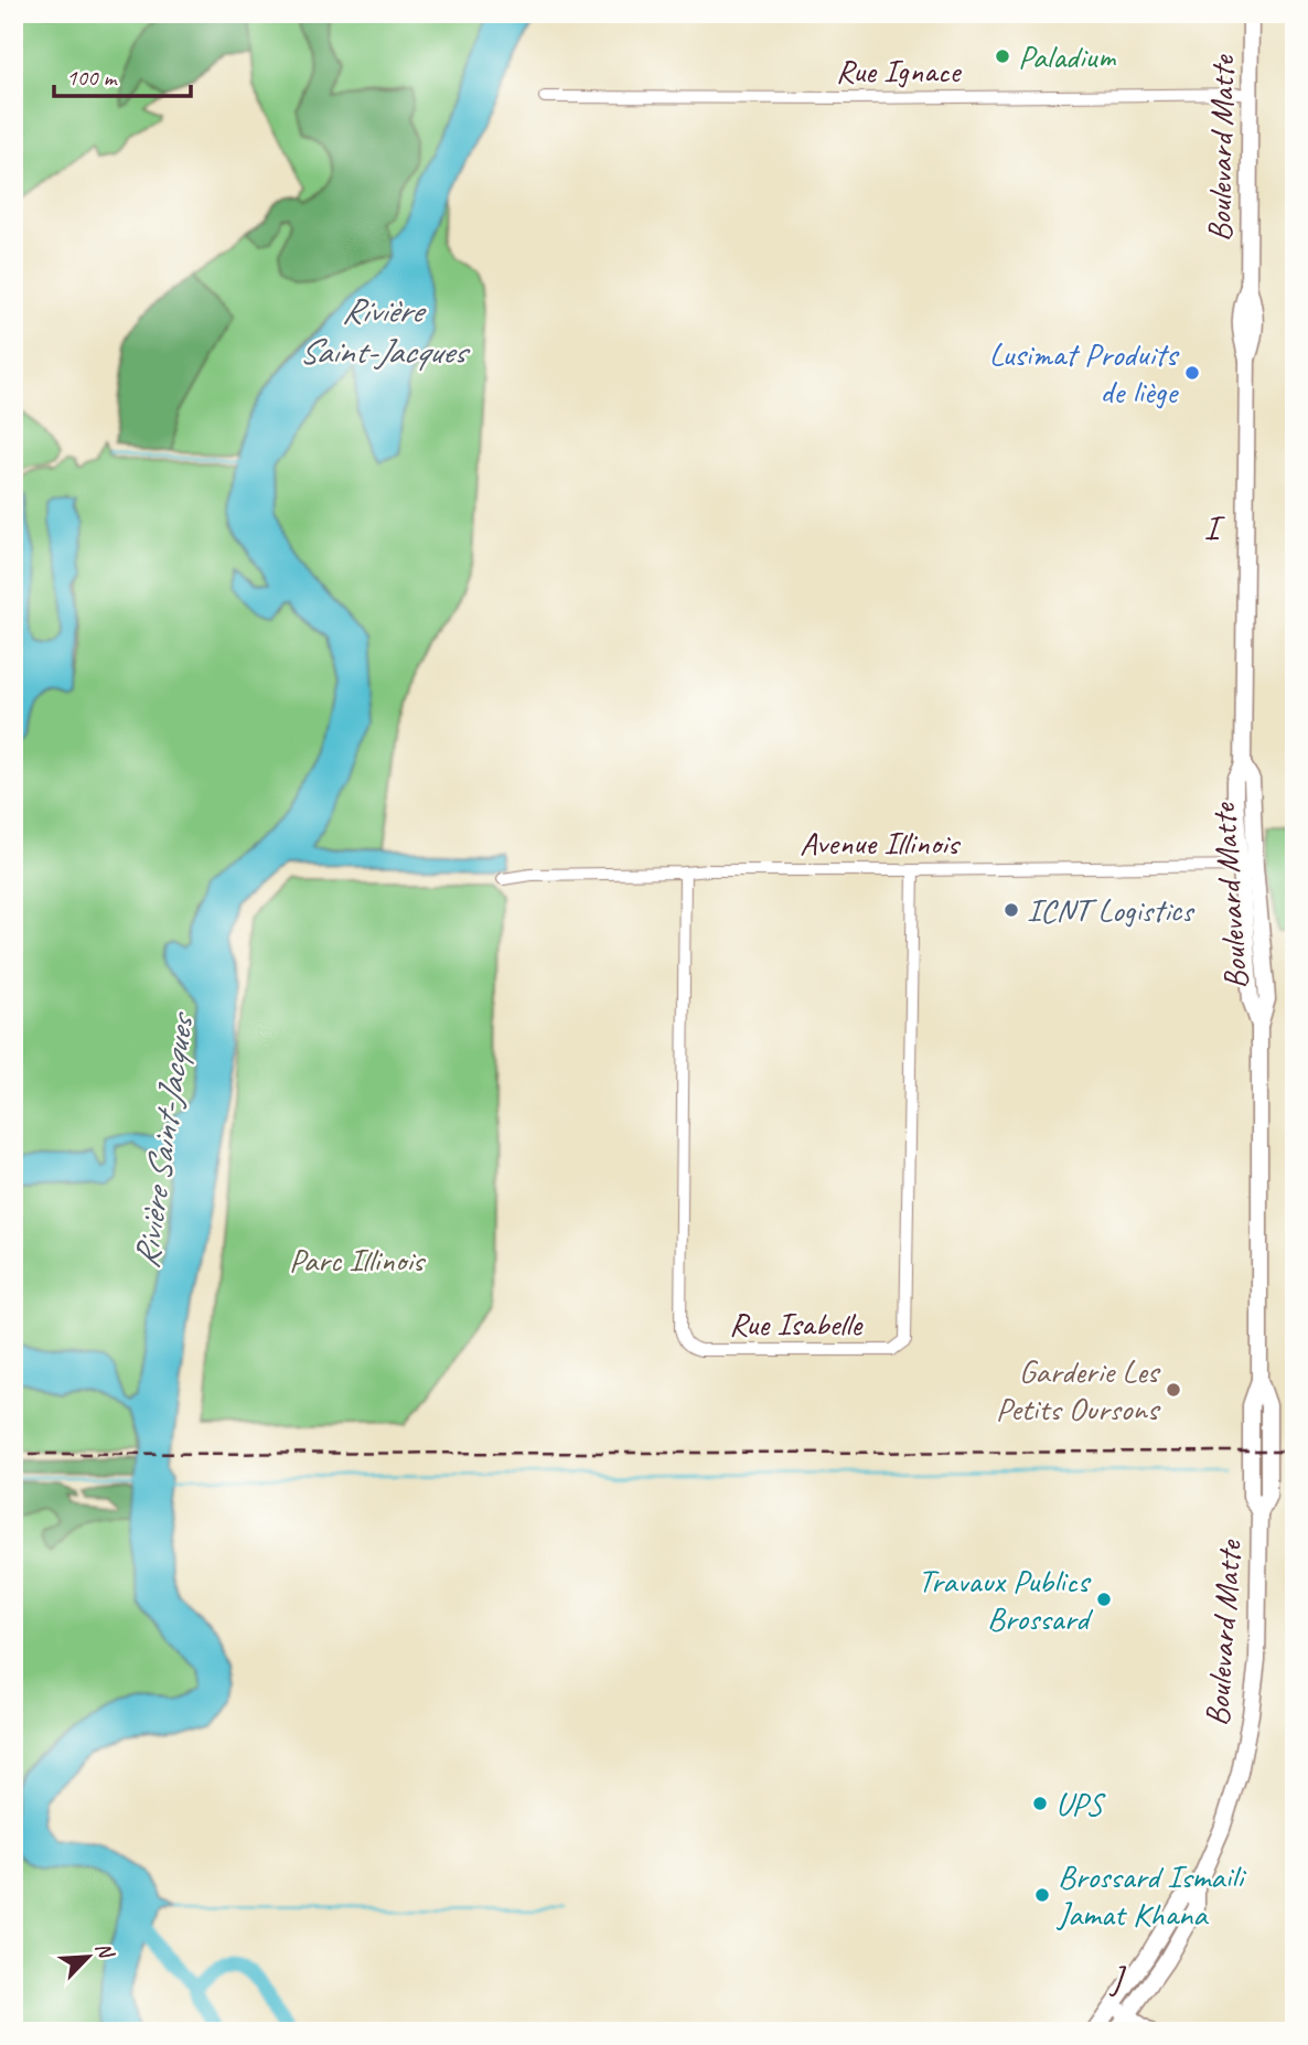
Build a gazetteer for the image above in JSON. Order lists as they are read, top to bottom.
{
  "streets": {
    "main road": ["Boulevard Matte"],
    "street": ["Rue Ignace", "Avenue Illinois", "Rue Isabelle"]
  },
  "crossings": [
    ["Rue Ignace", "Boulevard Matte"],
    ["Boulevard Matte", "Avenue Illinois"],
    ["Avenue Illinois", "Rue Isabelle"]
  ],
  "districts": ["I", "J"],
  "water": ["Rivière Saint-Jacques"],
  "parks": ["Parc Illinois"],
  "places": [
    "Paladium",
    "Lusimat Produits de liège",
    "ICNT Logistics",
    "Garderie Les Petits Oursons",
    "Travaux Publics Brossard",
    "UPS",
    "Brossard Ismaili Jamat Khana"
  ],
  "scale_bar": "100 m",
  "north": "top right"
}
